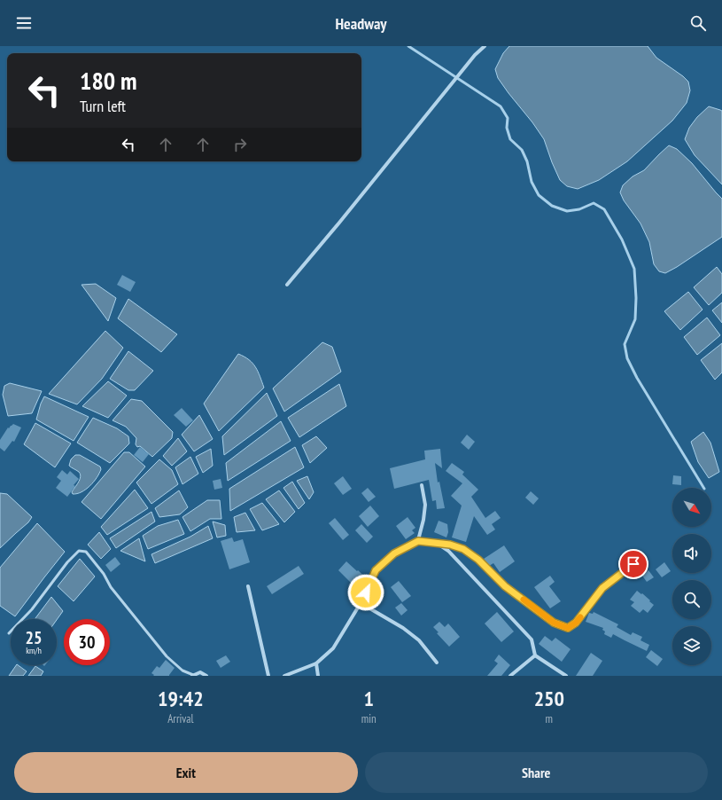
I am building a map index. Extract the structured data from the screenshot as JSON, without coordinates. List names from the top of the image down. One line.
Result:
{"north":"bottom right","page":{"header":"Headway","turn":["180 m","Turn left"],"speed":"25 km/h","limit":"30","eta":["19:42","Arrival","1","min","250","m"],"buttons":["Exit","Share"]}}
